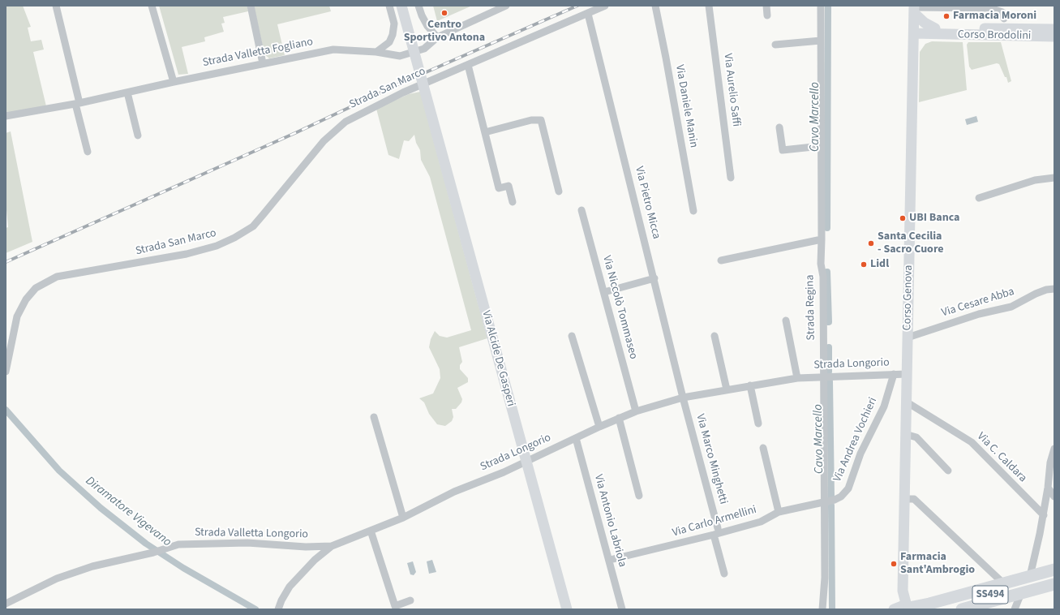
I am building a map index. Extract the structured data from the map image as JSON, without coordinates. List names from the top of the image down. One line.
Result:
{"streets":{"main road":["Corso Brodolini","Corso Genova","Via Alcide De Gasperi","SS494"],"street":["Strada Valletta Fogliano","Strada San Marco","Via Aurelio Saffi","Via Daniele Manin","Via Pietro Micca","Via Cesare Abba","Via Niccolò Tommaseo","Strada Regina","Strada Longorio","Via Andrea Vochieri","Via C. Caldara","Via Marco Minghetti","Via Antonio Labriola","Via Carlo Armellini","Strada Valletta Longorio"]},"crossings":[["Corso Brodolini","Corso Genova"],["Strada San Marco","Via Pietro Micca"],["Via Pietro Micca","Strada Longorio"],["Via Pietro Micca","Via Marco Minghetti"],["Corso Genova","Via Cesare Abba"],["Corso Genova","Strada Longorio"],["Corso Genova","Via C. Caldara"],["Via Niccolò Tommaseo","Strada Longorio"],["Strada Regina","Strada Longorio"],["Strada Regina","Via Andrea Vochieri"],["Strada Regina","Via Carlo Armellini"],["Via Alcide De Gasperi","Strada Longorio"],["Strada Longorio","Via Andrea Vochieri"],["Strada Longorio","Via Marco Minghetti"],["Strada Longorio","Via Antonio Labriola"],["Strada Longorio","Strada Valletta Longorio"],["Via Andrea Vochieri","Via Carlo Armellini"],["Via Antonio Labriola","Via Carlo Armellini"]],"water":["Cavo Marcello","Diramatore Vigevano"],"places":["Centro Sportivo Antona","Farmacia Moroni","UBI Banca","Santa Cecilia - Sacro Cuore","Lidl","Farmacia Sant'Ambrogio"]}
